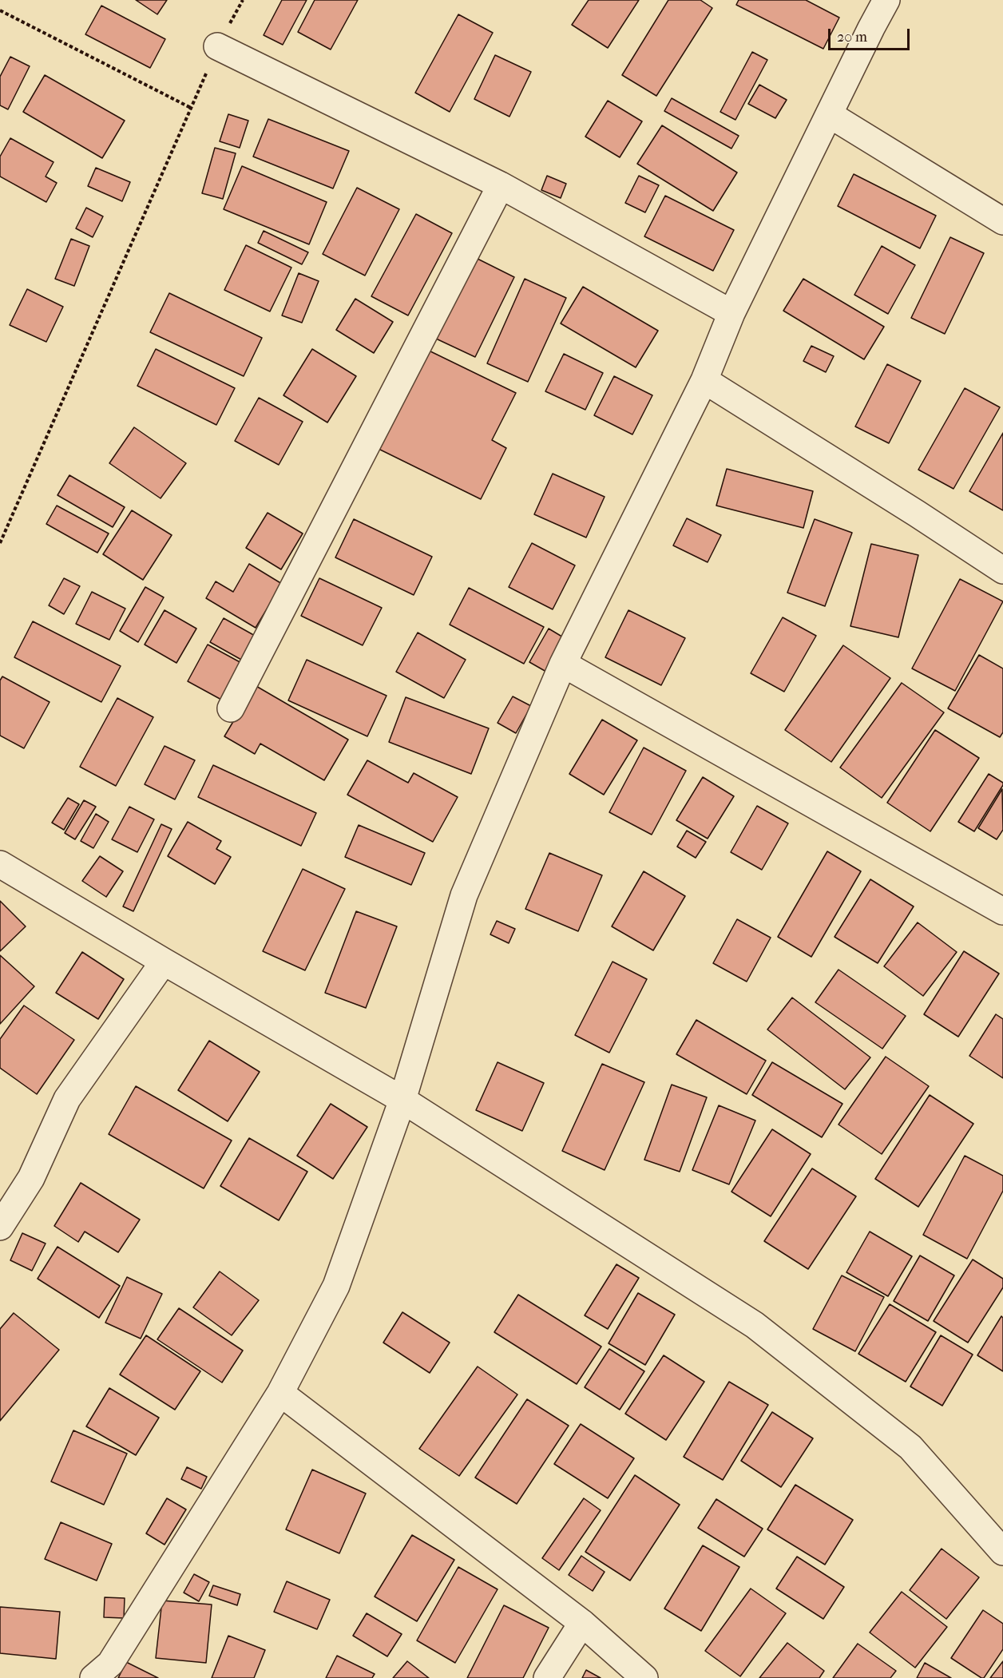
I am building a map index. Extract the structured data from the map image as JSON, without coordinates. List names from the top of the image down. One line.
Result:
{"scale_bar":"20 m"}
